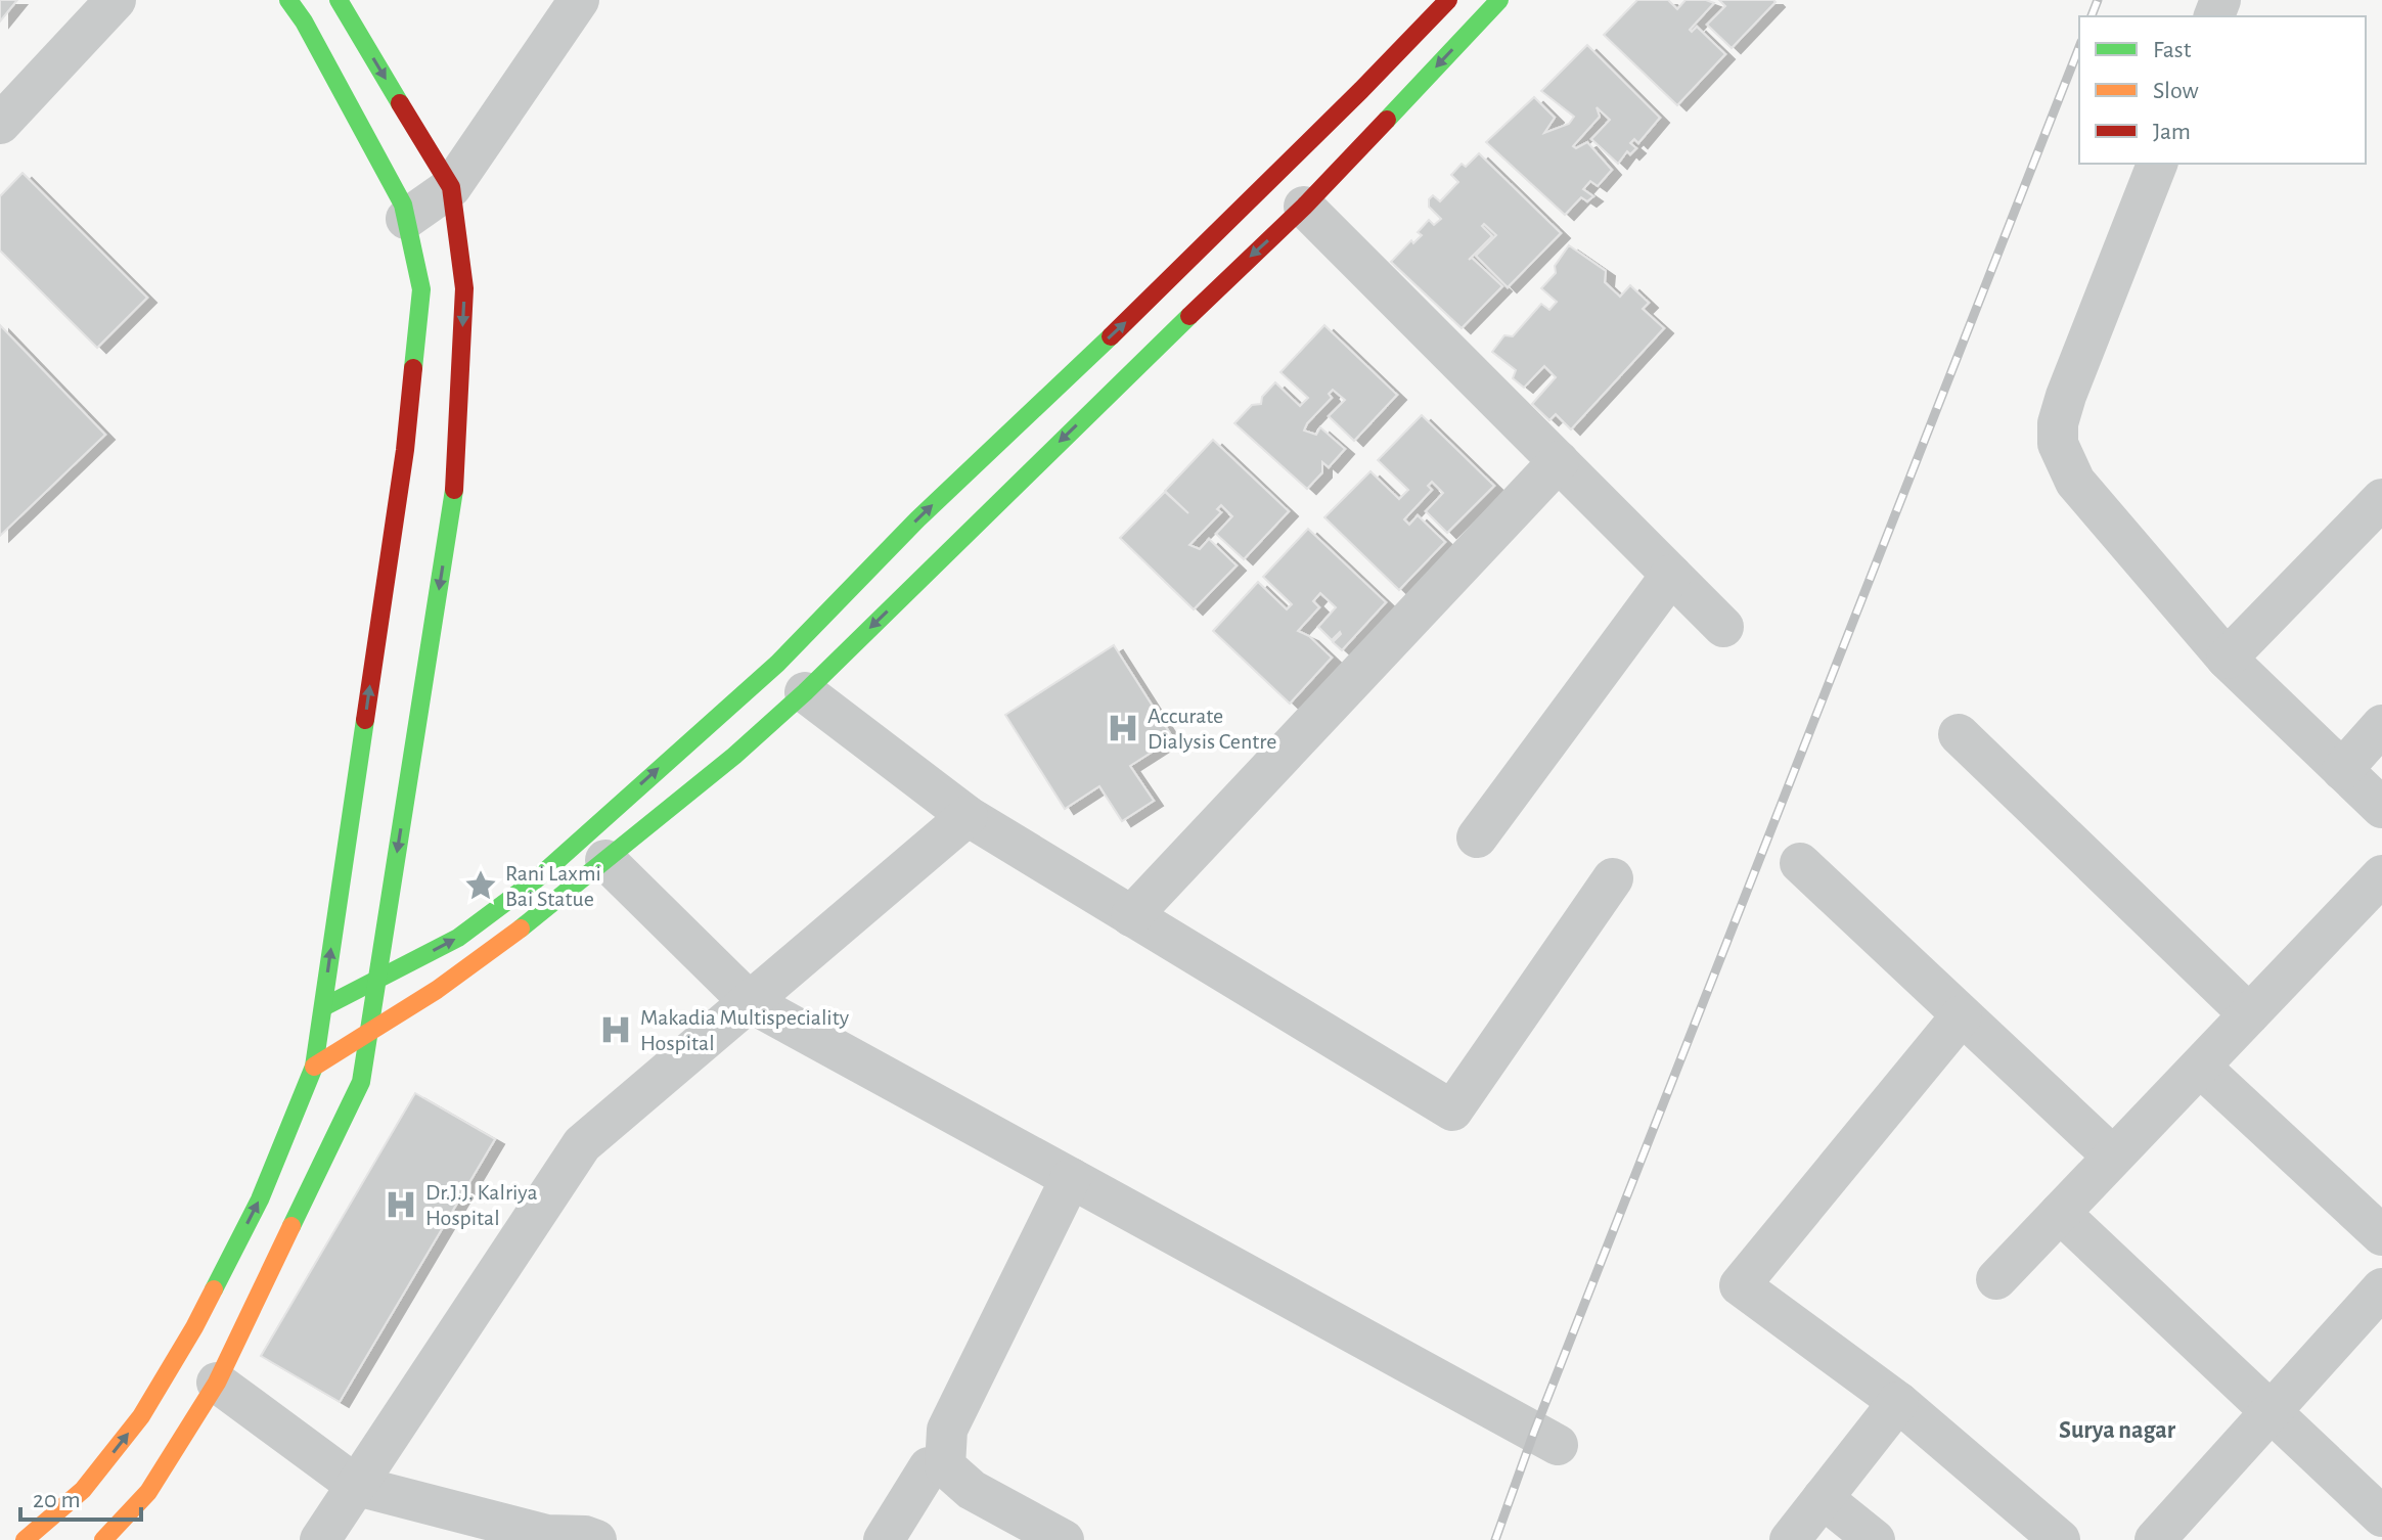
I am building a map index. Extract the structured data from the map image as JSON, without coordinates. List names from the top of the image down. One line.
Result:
{"districts":["Surya nagar"],"places":{"hospital":["Accurate Dialysis Centre","Makadia Multispeciality Hospital","Dr.J.J. Kalriya Hospital"],"place":["Rani Laxmi Bai Statue"]},"legend":["Fast","Slow","Jam"],"scale_bar":"20 m"}
